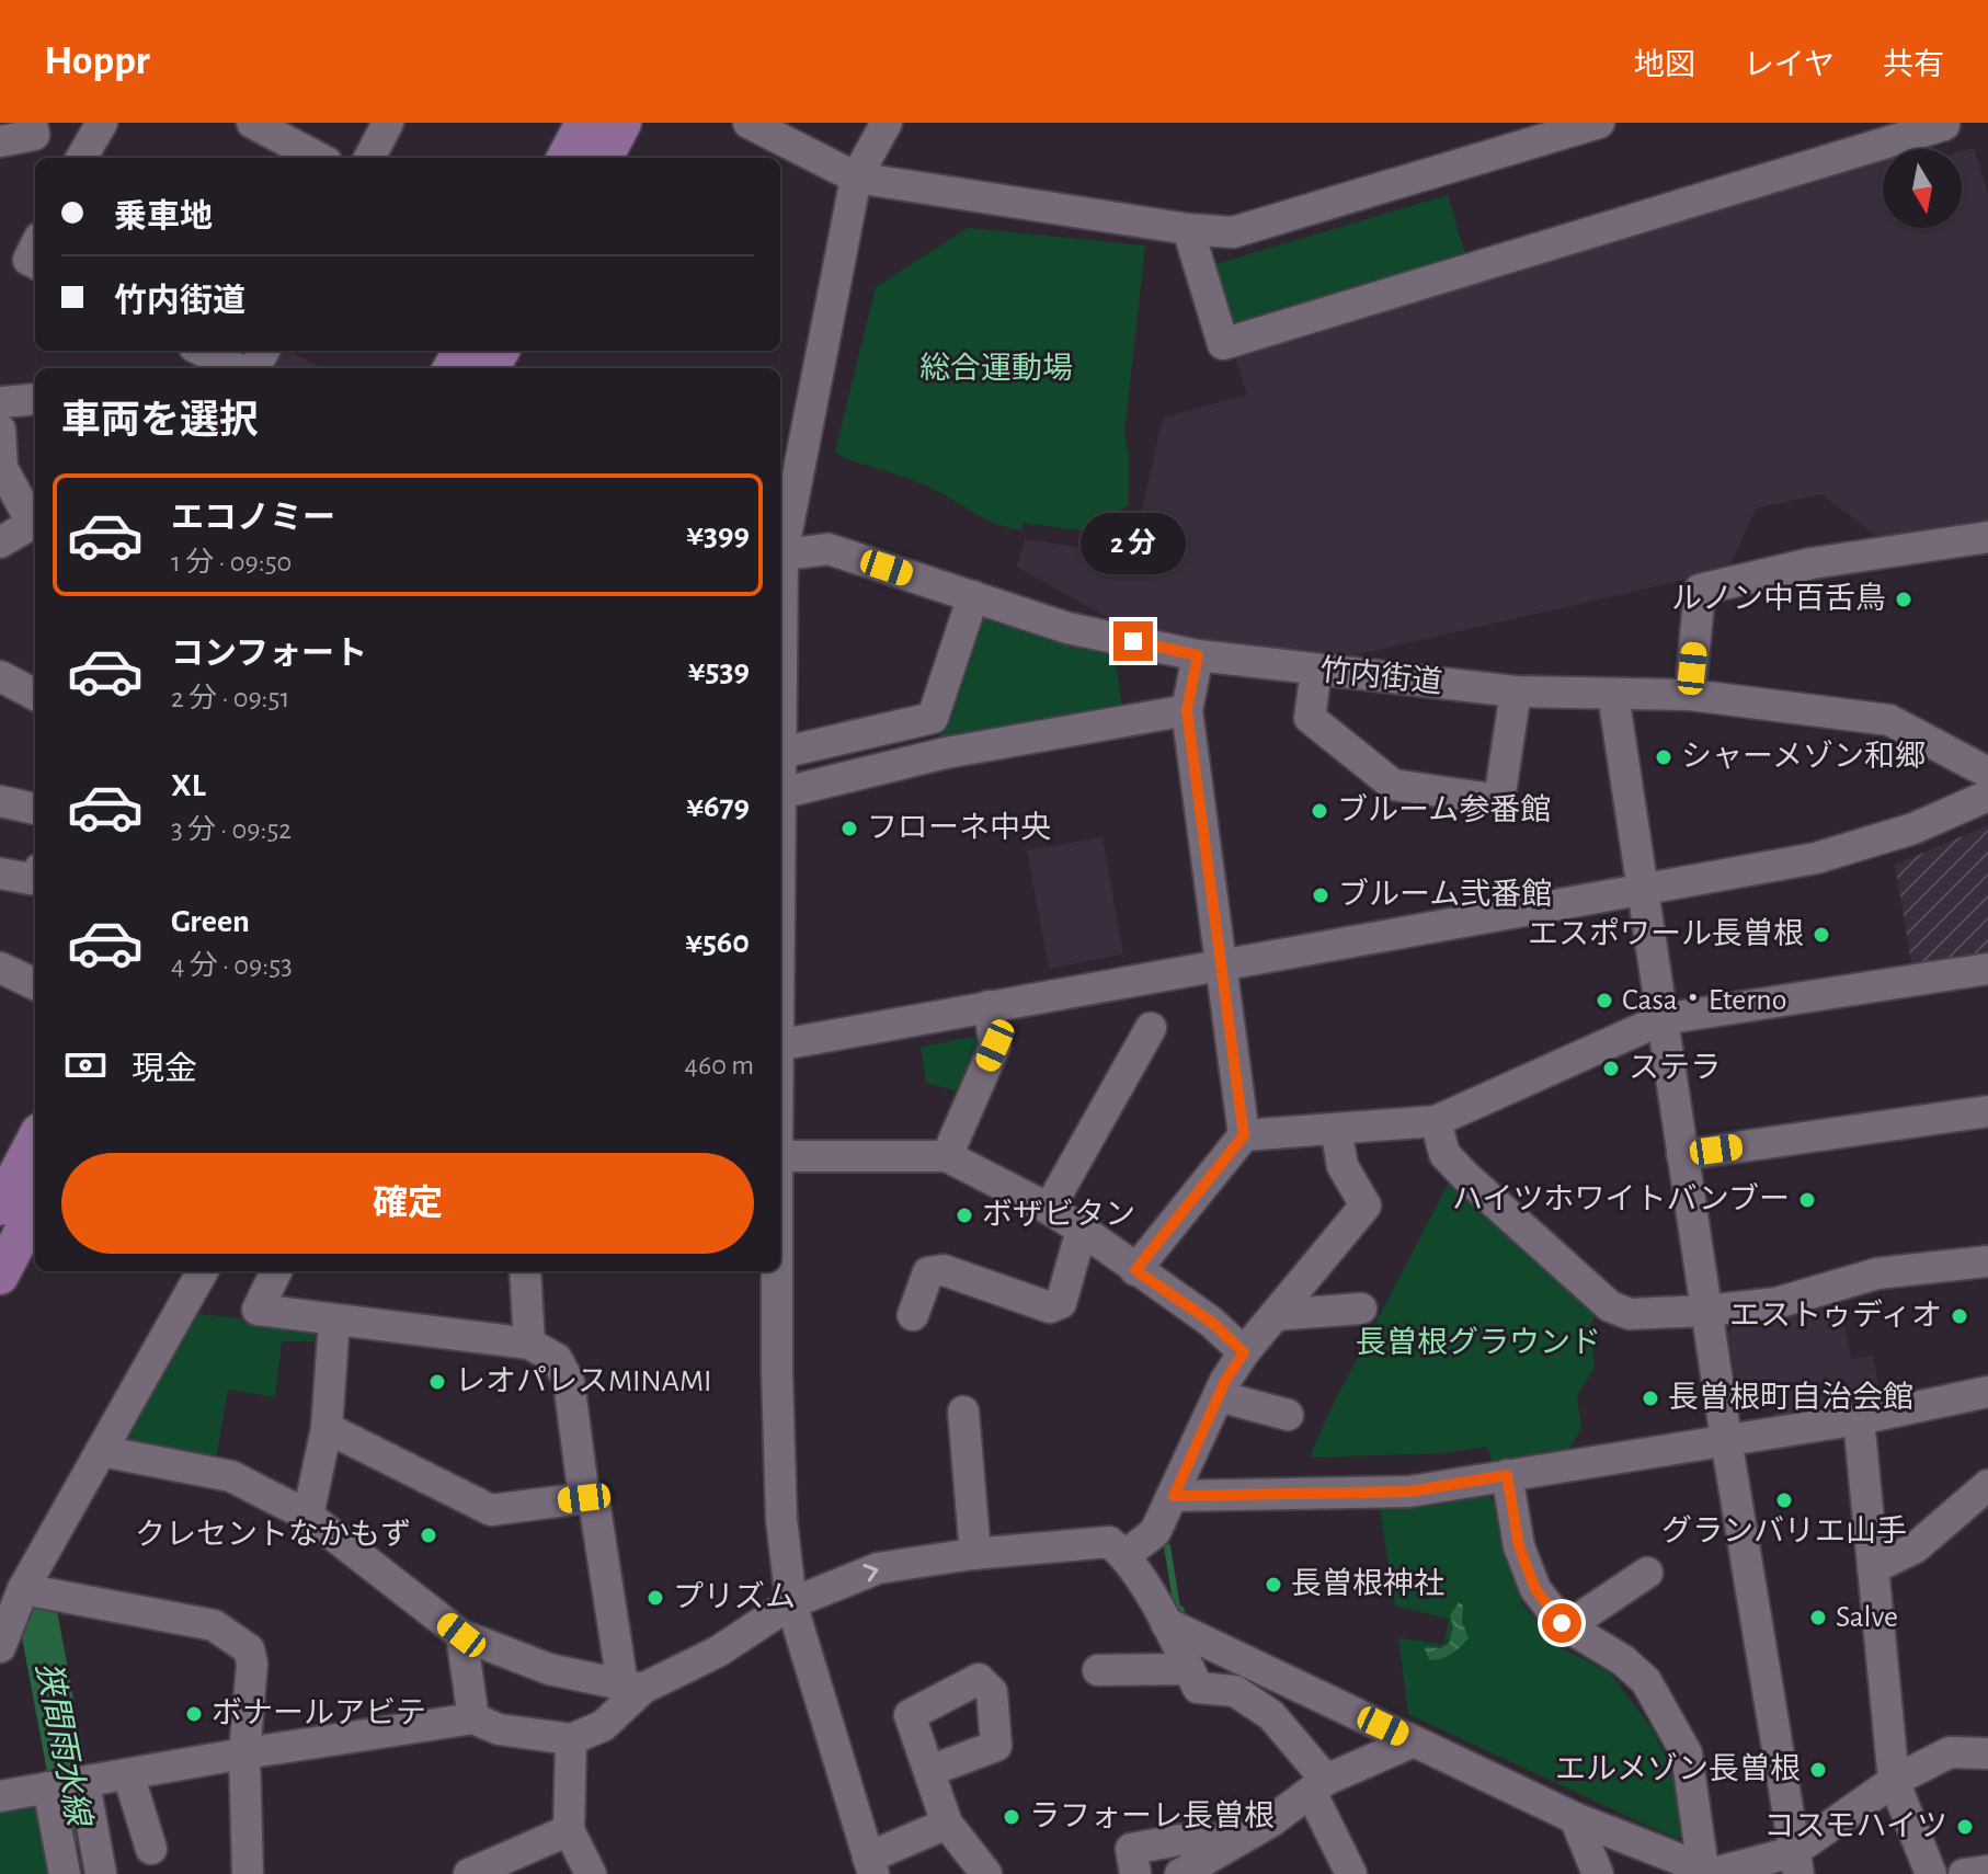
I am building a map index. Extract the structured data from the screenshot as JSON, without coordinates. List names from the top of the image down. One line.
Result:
{"streets":{"street":["竹内街道"]},"water":["狭間雨水線"],"parks":["総合運動場","長曽根グラウンド"],"places":["ルノン中百舌鳥","シャーメゾン和郷","ブルーム参番館","フローネ中央","ブルーム弐番館","エスポワール長曽根","Casa・Eterno","ステラ","ハイツホワイトバンブー","ボザビタン","エストゥディオ","レオパレスMINAMI","長曽根町自治会館","グランバリエ山手","クレセントなかもず","長曽根神社","プリズム","Salve","ボナールアビテ","エルメゾン長曽根","ラフォーレ長曽根","コスモハイツ"],"north":"bottom","page":{"header":"Hoppr","nav":["地図","レイヤ","共有"],"banner":["乗車地","竹内街道"],"heading":"車両を選択","list":[{"name":"エコノミー","note":"1 分 · 09:50","value":"¥399"},{"name":"コンフォート","note":"2 分 · 09:51","value":"¥539"},{"name":"XL","note":"3 分 · 09:52","value":"¥679"},{"name":"Green","note":"4 分 · 09:53","value":"¥560"}],"bubble":"2 分","pay":["現金","460 m"],"buttons":"確定"}}
